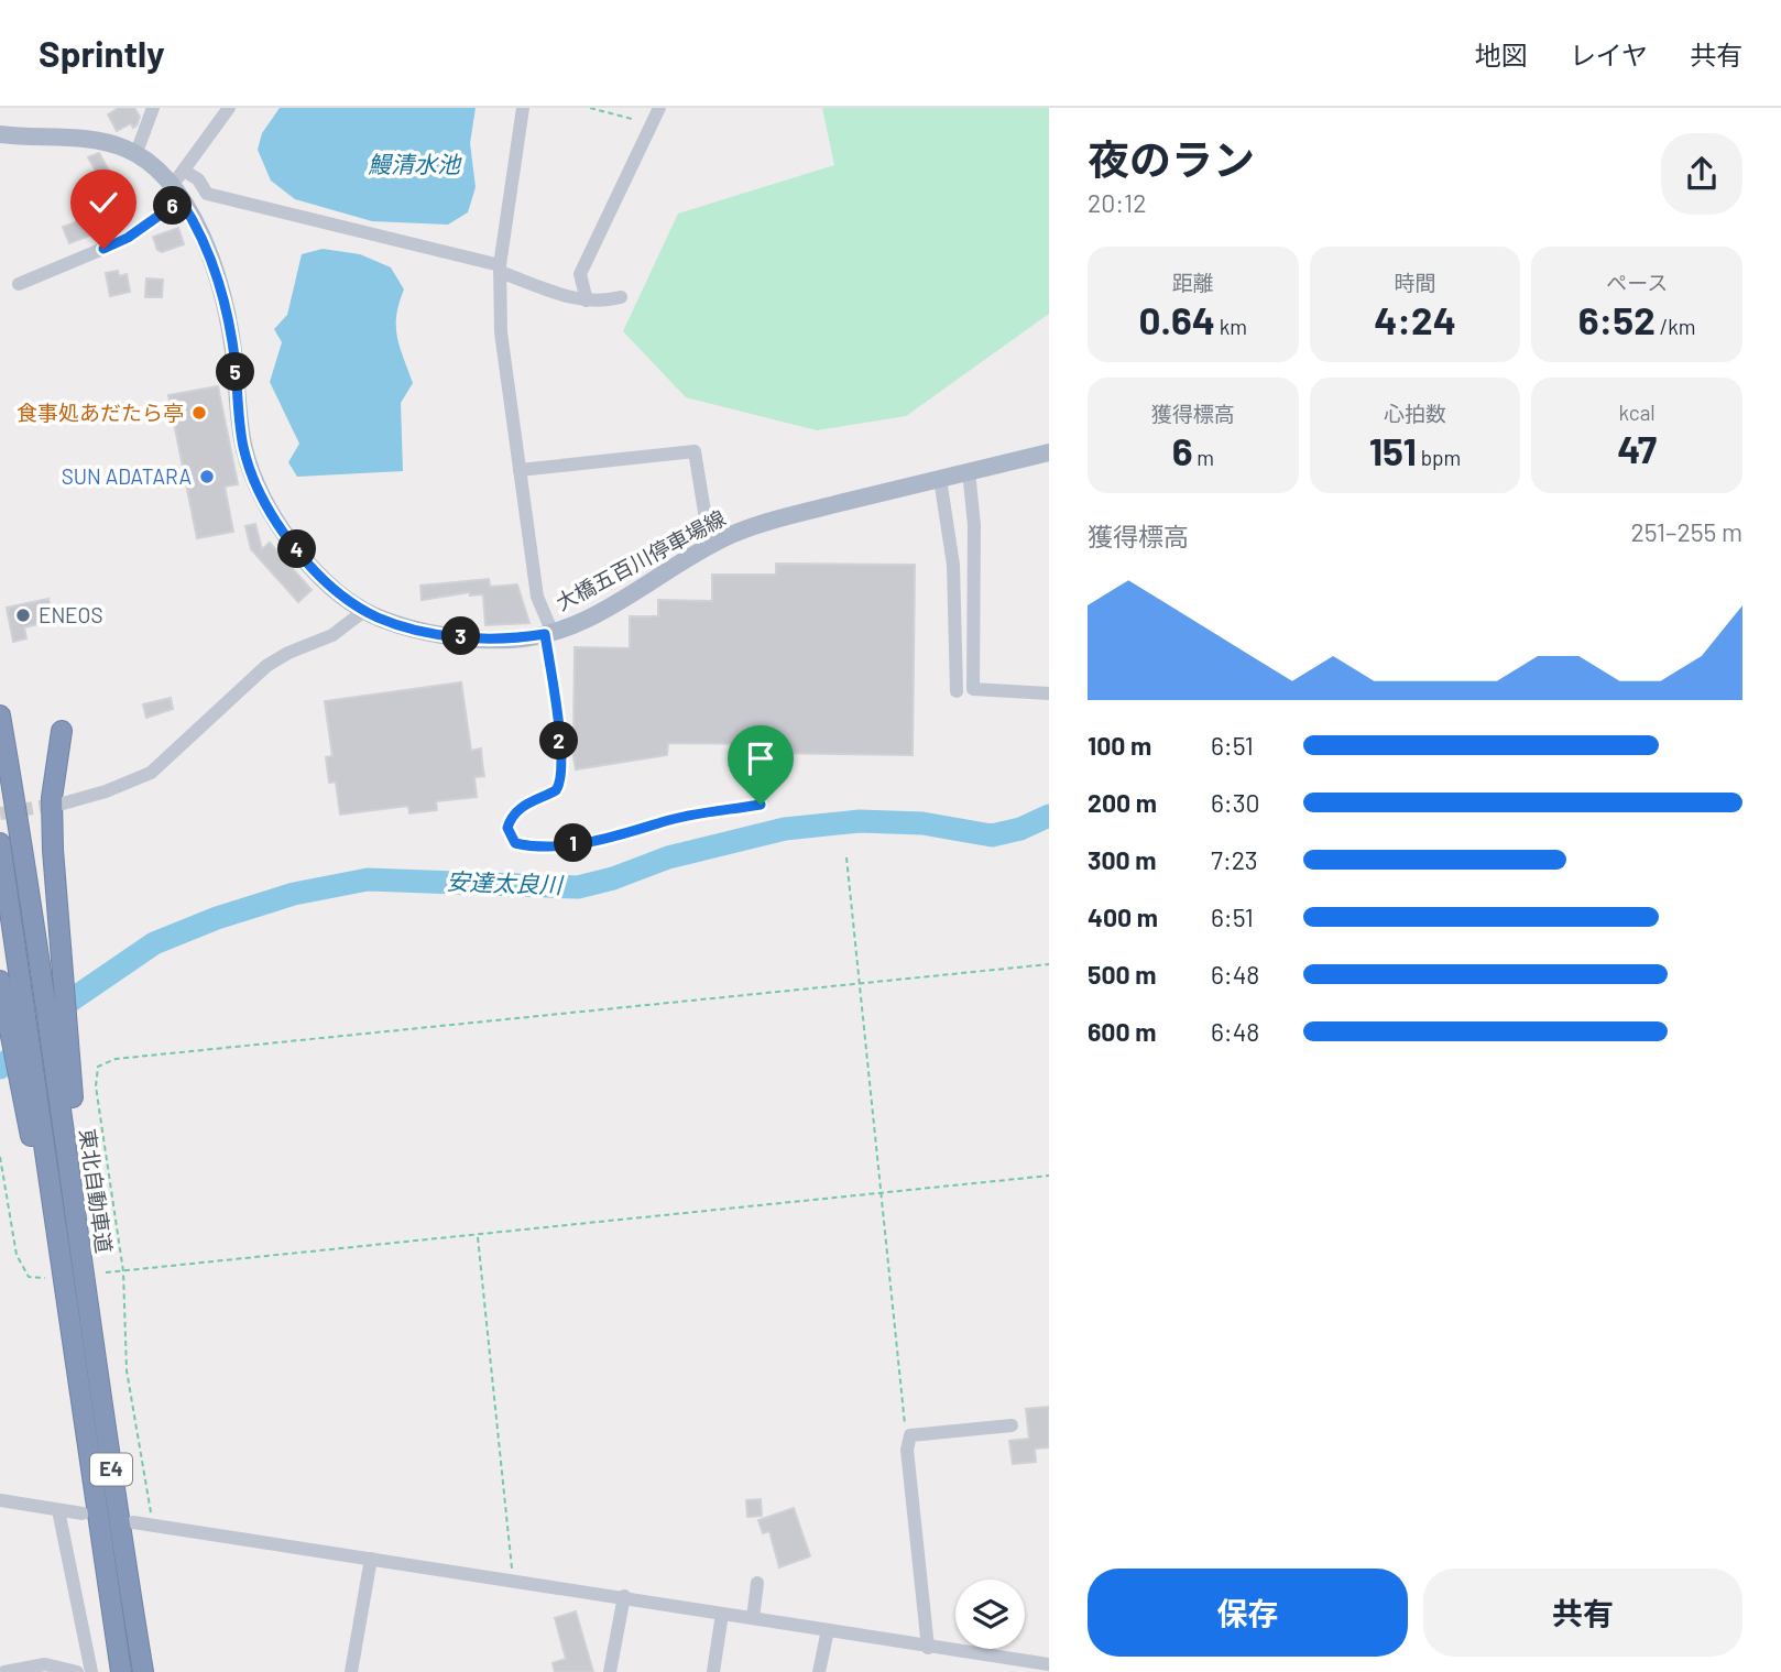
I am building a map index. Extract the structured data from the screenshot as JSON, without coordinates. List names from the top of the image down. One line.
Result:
{"streets":{"highway":["東北自動車道","E4"],"main road":["大橋五百川停車場線"]},"water":["鰻清水池","安達太良川"],"places":["食事処あだたら亭","SUN ADATARA","ENEOS"],"page":{"header":"Sprintly","nav":["地図","レイヤ","共有"],"heading":["夜のラン","20:12"],"pins":["6","5","4","3","2","1"],"stats":[["距離","0.64 km"],["時間","4:24"],["ペース","6:52 /km"],["獲得標高","6 m"],["心拍数","151 bpm"],["kcal","47"]],"chart":["獲得標高","251–255 m"],"list":[{"name":"100 m","note":"6:51"},{"name":"200 m","note":"6:30"},{"name":"300 m","note":"7:23"},{"name":"400 m","note":"6:51"},{"name":"500 m","note":"6:48"},{"name":"600 m","note":"6:48"}],"buttons":["保存","共有"]}}
